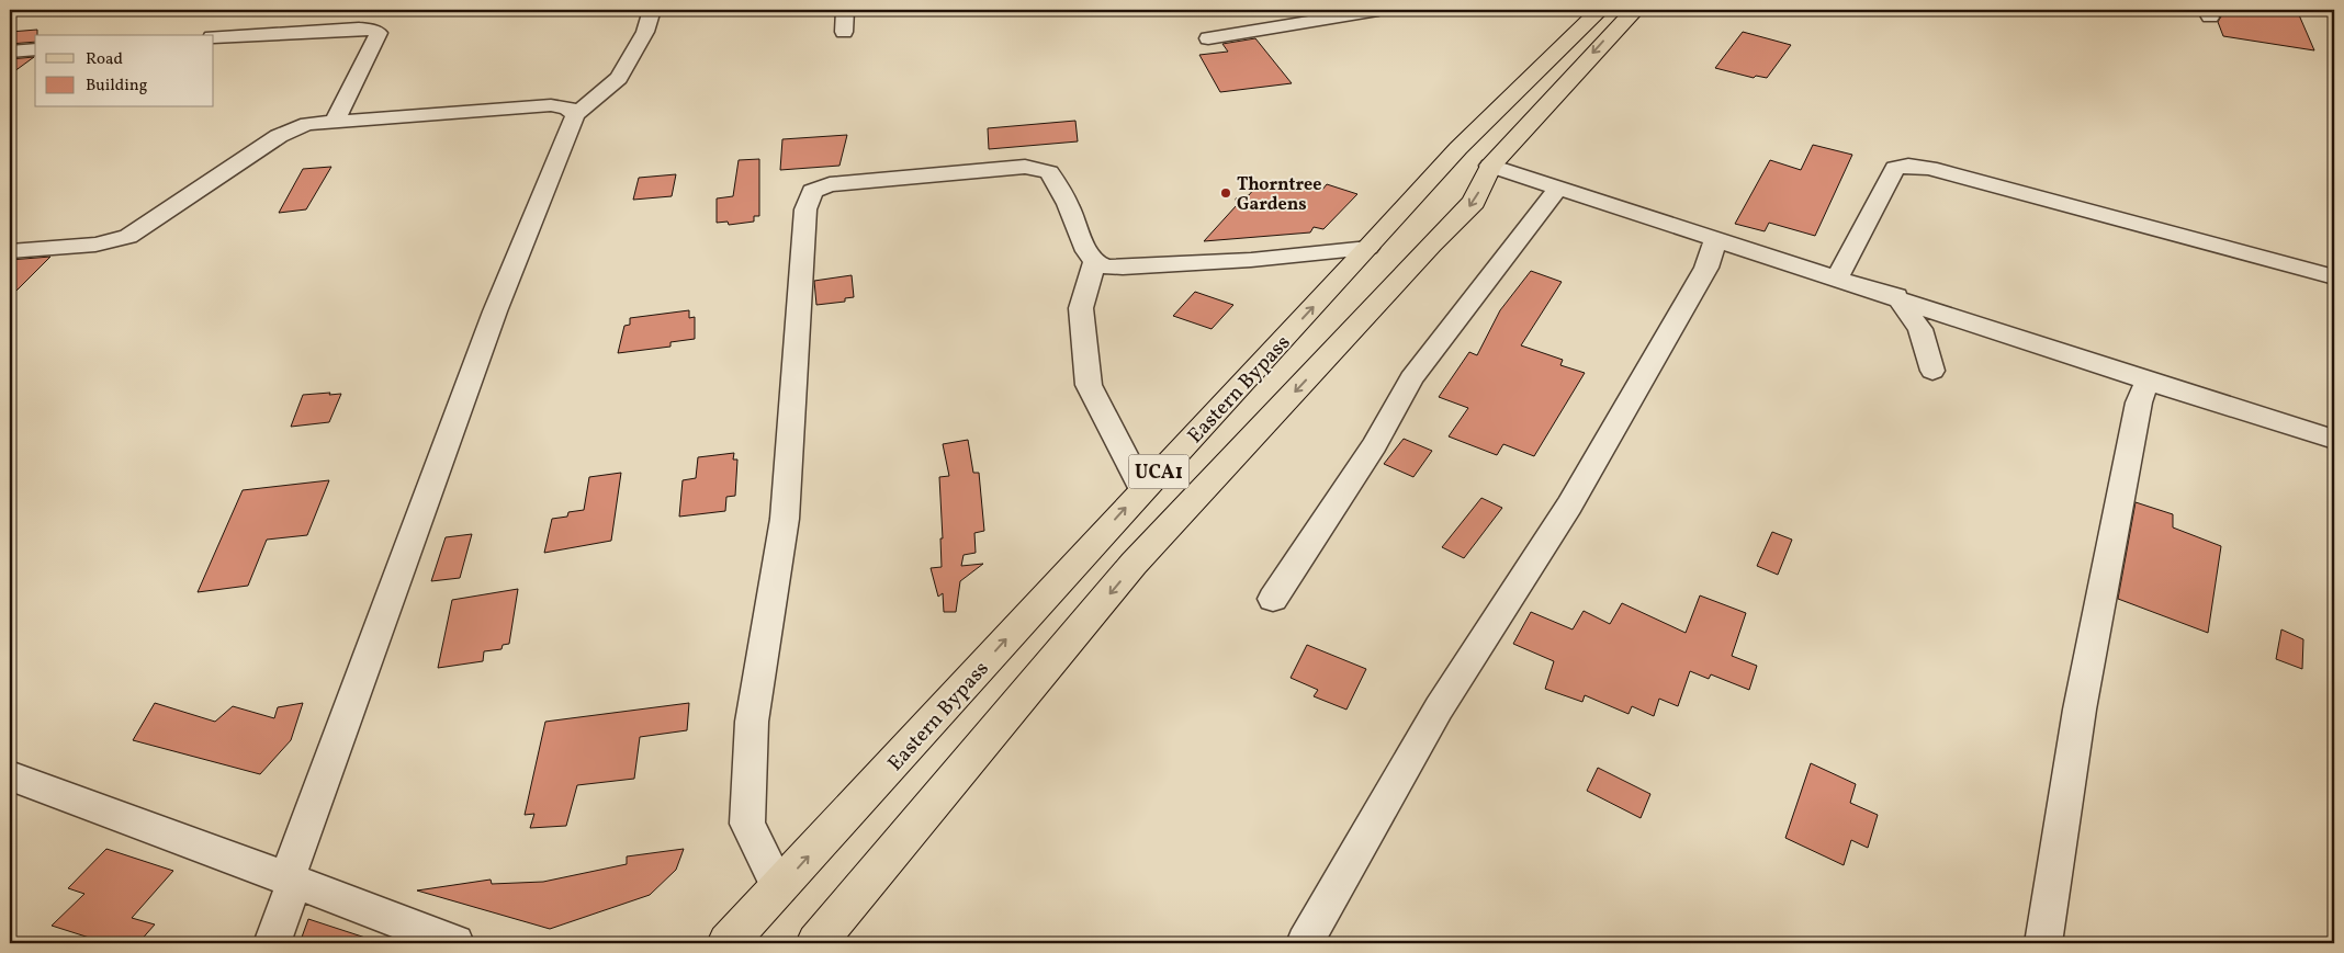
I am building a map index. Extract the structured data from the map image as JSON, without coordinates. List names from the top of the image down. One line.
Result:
{"streets":{"main road":["Eastern Bypass","UCA1"]},"places":["Thorntree Gardens"],"legend":["Road","Building"]}
